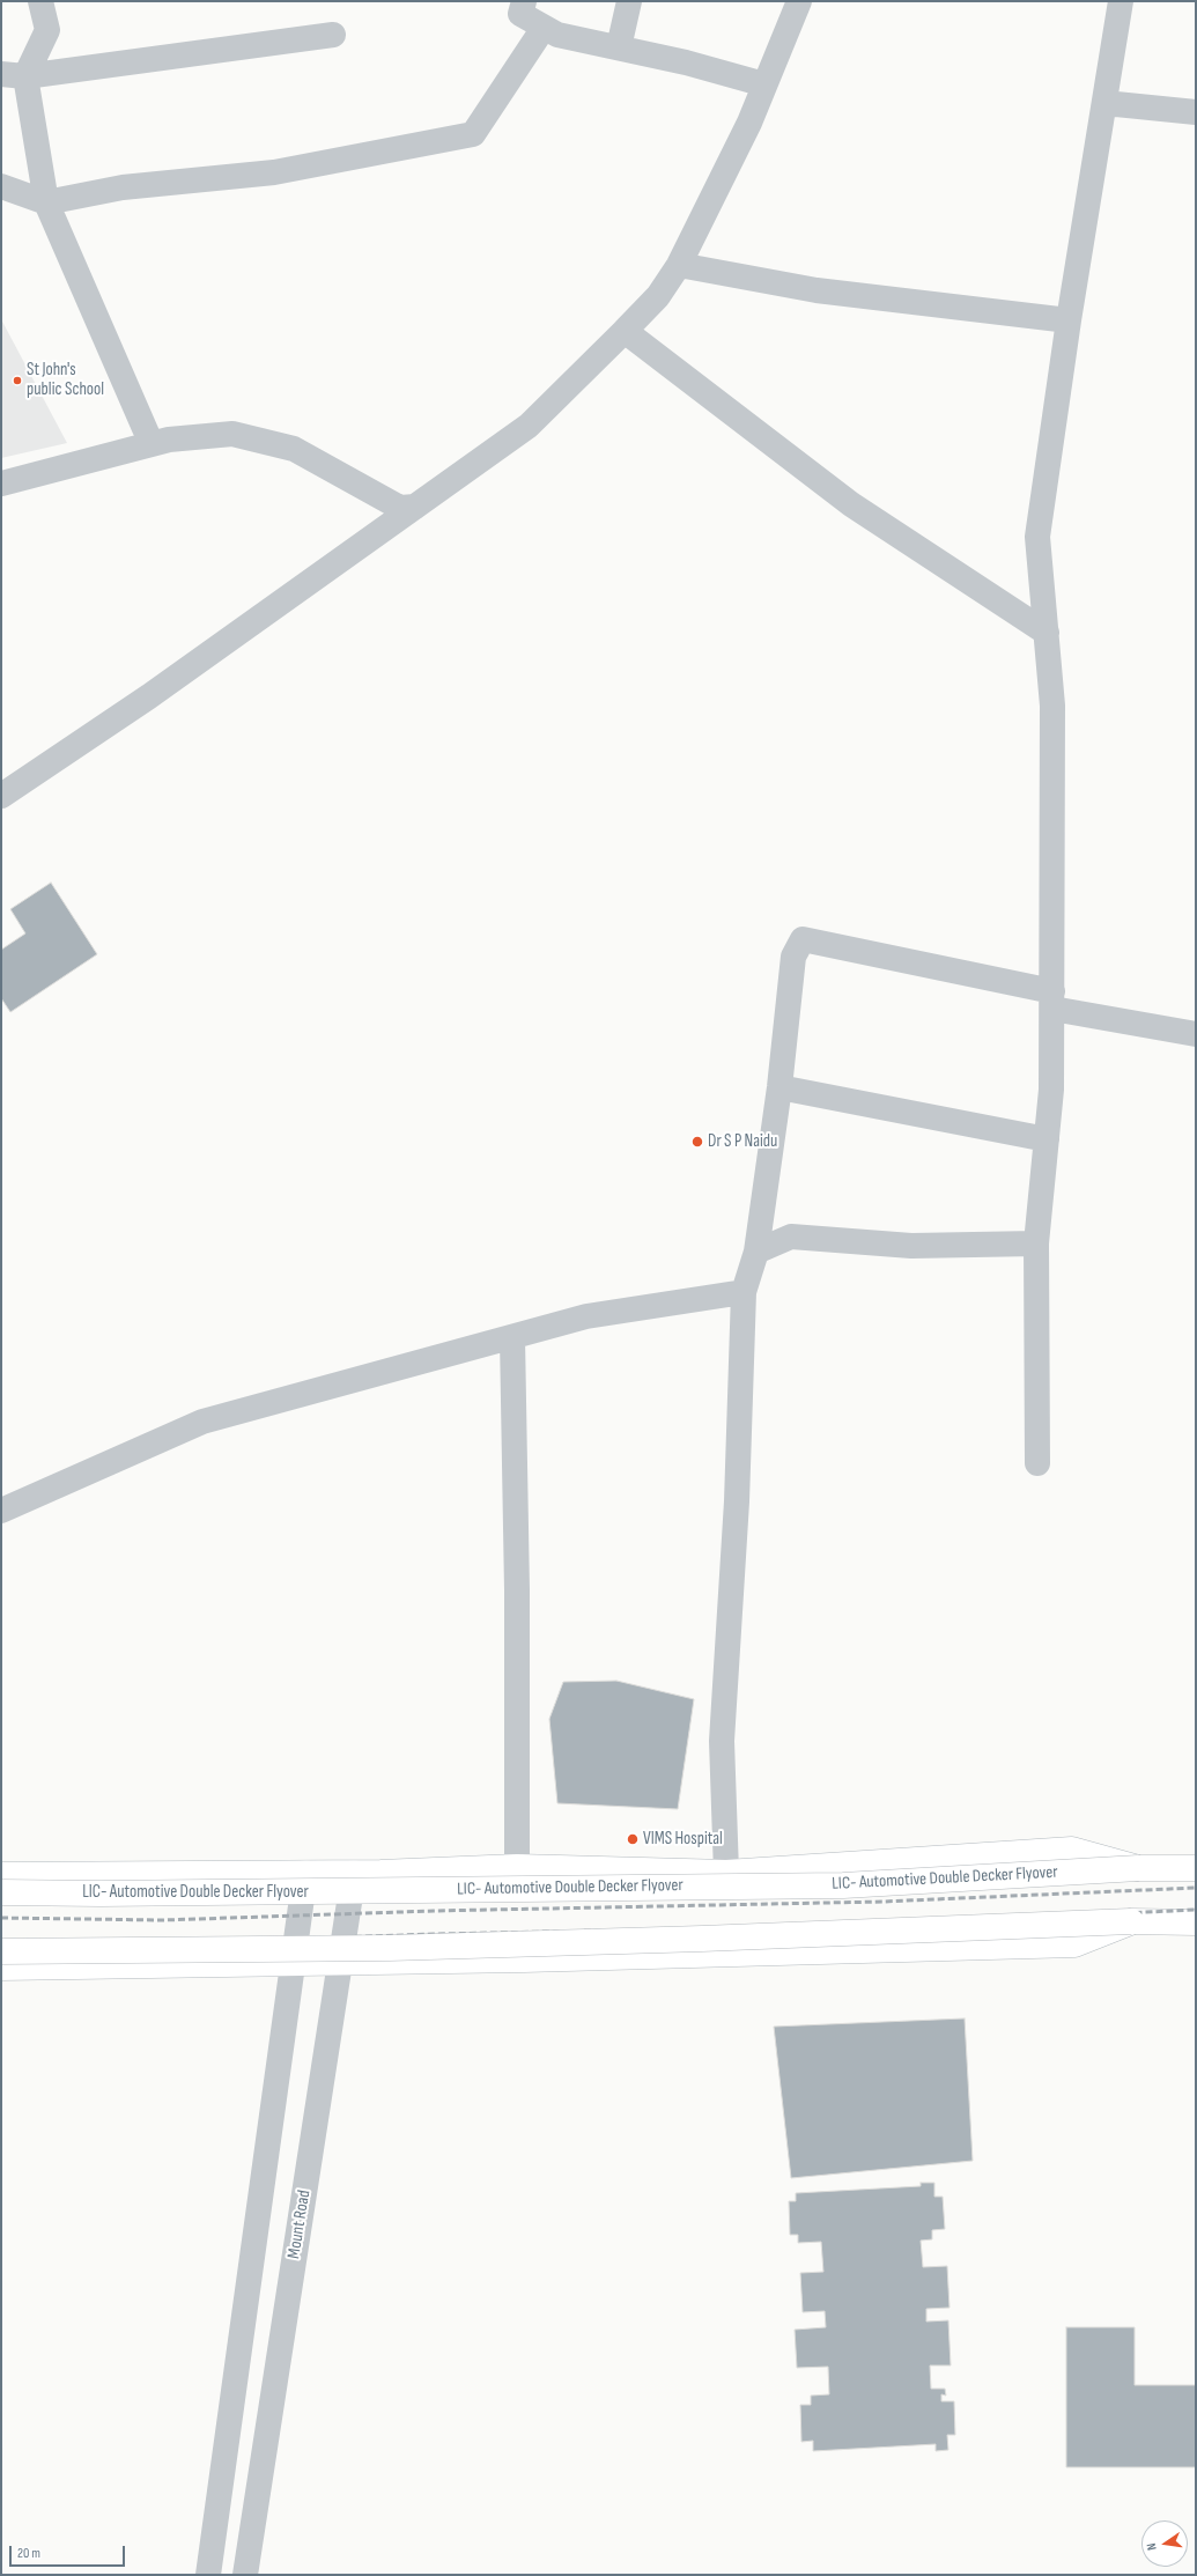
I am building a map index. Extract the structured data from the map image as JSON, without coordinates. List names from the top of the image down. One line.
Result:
{"streets":{"main road":["LIC- Automotive Double Decker Flyover"],"street":["Mount Road"]},"places":["St John's public School","Dr S P Naidu","VIMS Hospital"],"scale_bar":"20 m","north":"left"}
